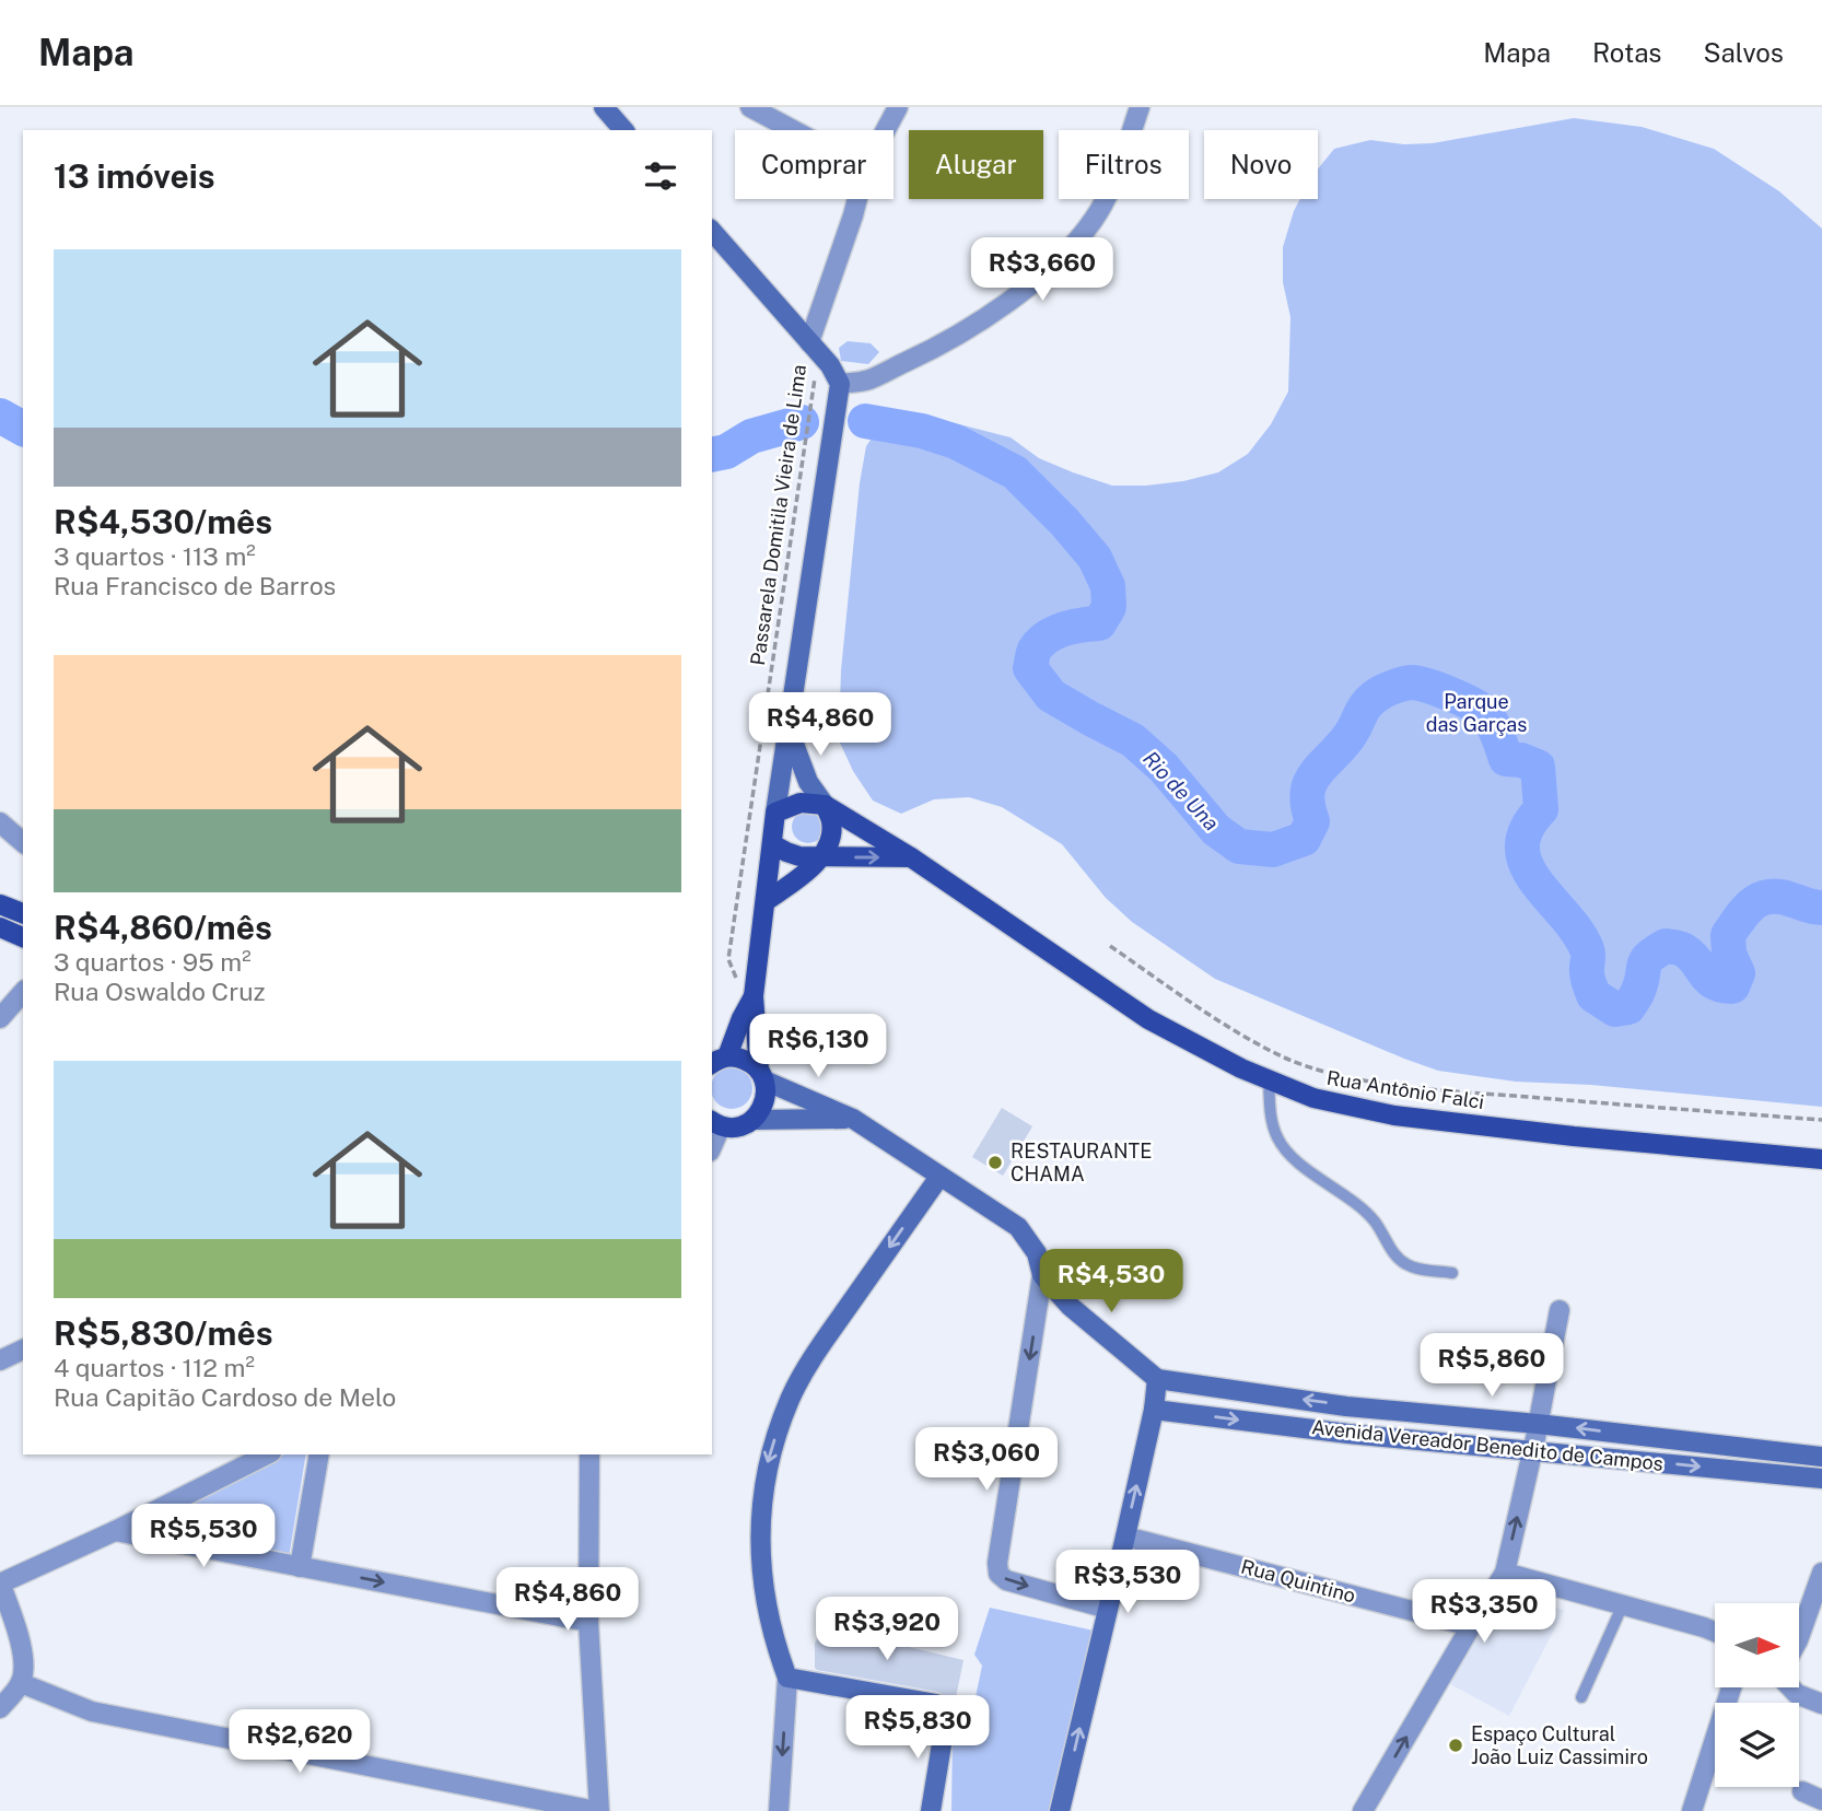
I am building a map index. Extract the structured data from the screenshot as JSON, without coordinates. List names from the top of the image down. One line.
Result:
{"streets":{"main road":["Rua Antônio Falci","Avenida Vereador Benedito de Campos"],"street":["Rua Quintino"],"path":["Passarela Domitila Vieira de Lima"]},"water":["Rio de Una"],"parks":["Parque das Garças"],"places":["RESTAURANTE CHAMA","Espaço Cultural João Luiz Cassimiro"],"north":"right","page":{"header":"Mapa","nav":["Mapa","Rotas","Salvos"],"chip":["Comprar","Alugar","Filtros","Novo"],"heading":"13 imóveis","list":[{"name":"R$4,530/mês","note":"3 quartos · 113 m² · Rua Francisco de Barros"},{"name":"R$4,860/mês","note":"3 quartos · 95 m² · Rua Oswaldo Cruz"},{"name":"R$5,830/mês","note":"4 quartos · 112 m² · Rua Capitão Cardoso de Melo"}],"price":["R$3,660","R$4,860","R$6,130","R$4,530","R$5,860","R$3,060","R$5,530","R$3,530","R$4,860","R$3,350","R$3,920","R$5,830","R$2,620"]}}
